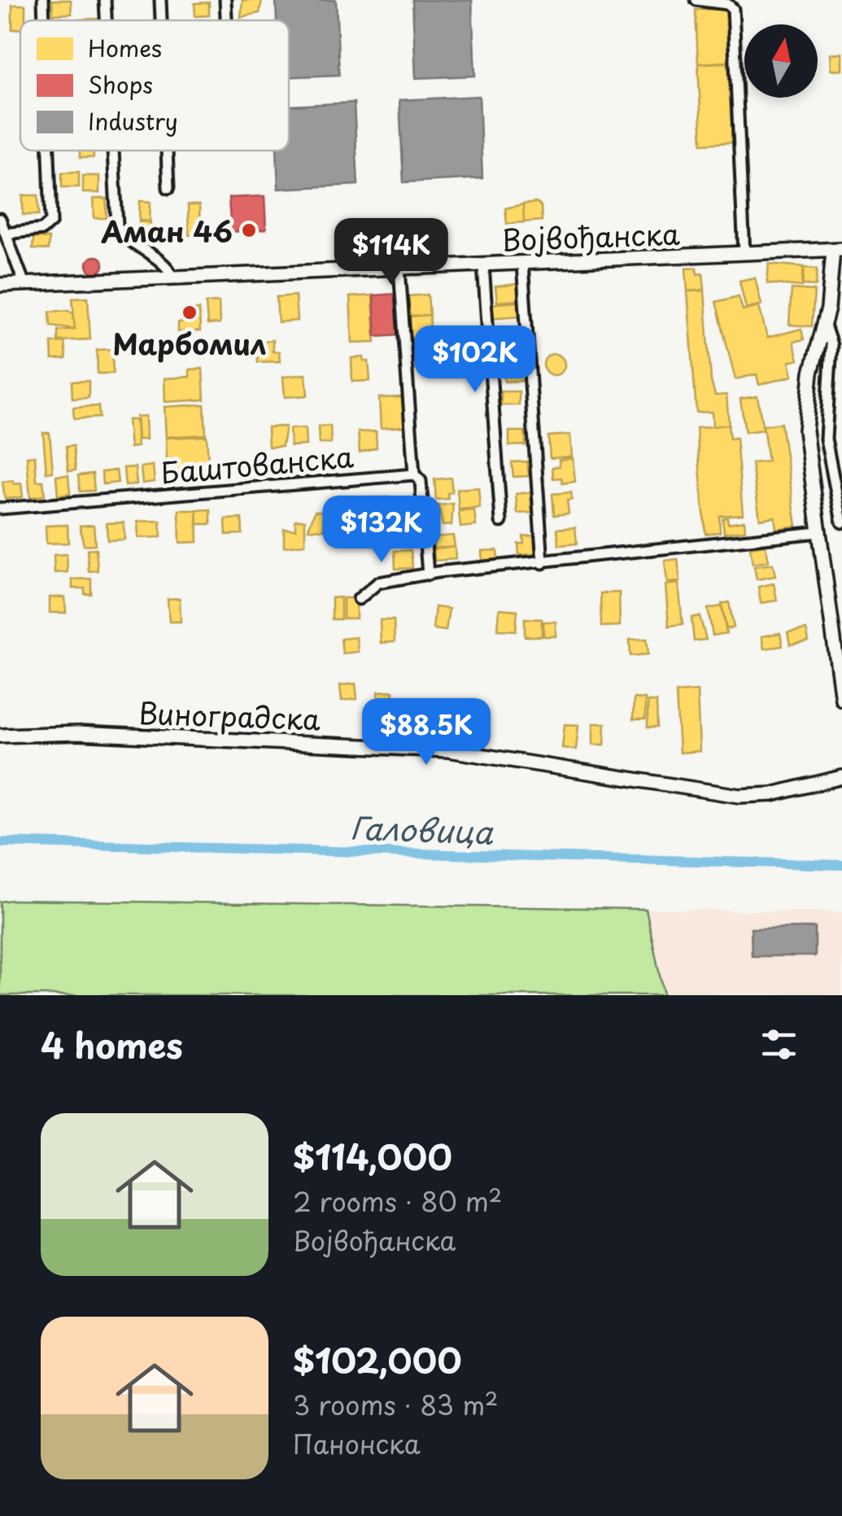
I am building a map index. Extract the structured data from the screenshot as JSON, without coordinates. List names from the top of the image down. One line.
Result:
{"streets":{"street":["Војвођанска","Баштованска","Виноградска"]},"water":["Галовица"],"places":["Аман 46","Марбомил"],"legend":["Homes","Shops","Industry"],"north":"top","page":{"price":["$114K","$102K","$132K","$88.5K"],"heading":"4 homes","list":[{"name":"$114,000","note":"2 rooms · 80 m² · Војвођанска"},{"name":"$102,000","note":"3 rooms · 83 m² · Панонска"}]}}
